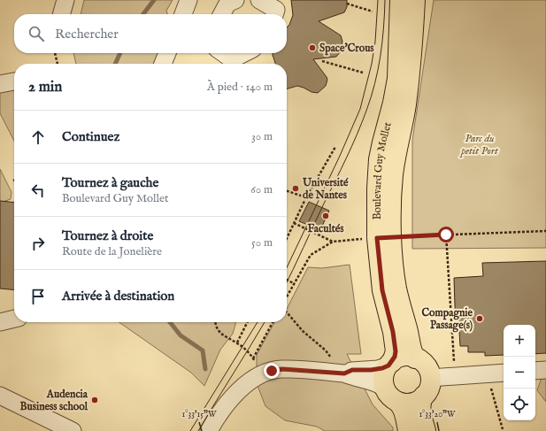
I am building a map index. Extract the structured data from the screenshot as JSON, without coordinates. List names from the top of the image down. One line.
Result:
{"streets":{"main road":["Boulevard Guy Mollet"]},"parks":["Parc du petit Port"],"places":["Space'Crous","Université de Nantes","Facultés","Compagnie Passage(s)","Audencia Business school"],"page":{"search":"Rechercher","heading":["2 min","À pied · 140 m"],"list":[["Continuez","30 m"],["Tournez à gauche","Boulevard Guy Mollet","60 m"],["Tournez à droite","Route de la Jonelière","50 m"],"Arrivée à destination"],"map_buttons":["+","−"]},"coordinates":["1°33'15\"W","1°33'20\"W"]}
